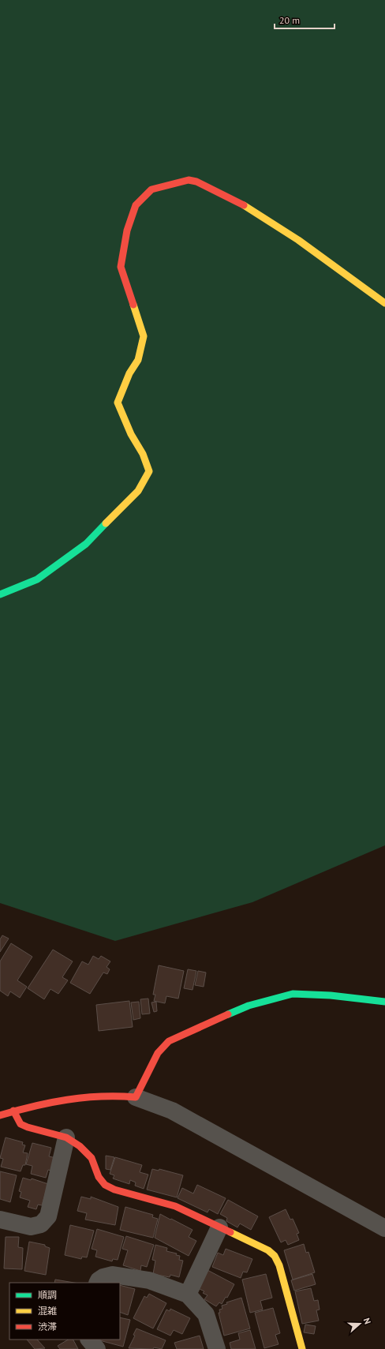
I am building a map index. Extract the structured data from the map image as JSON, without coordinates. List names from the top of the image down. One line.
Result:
{"legend":["順調","混雑","渋滞"],"scale_bar":"20 m","north":"right"}
